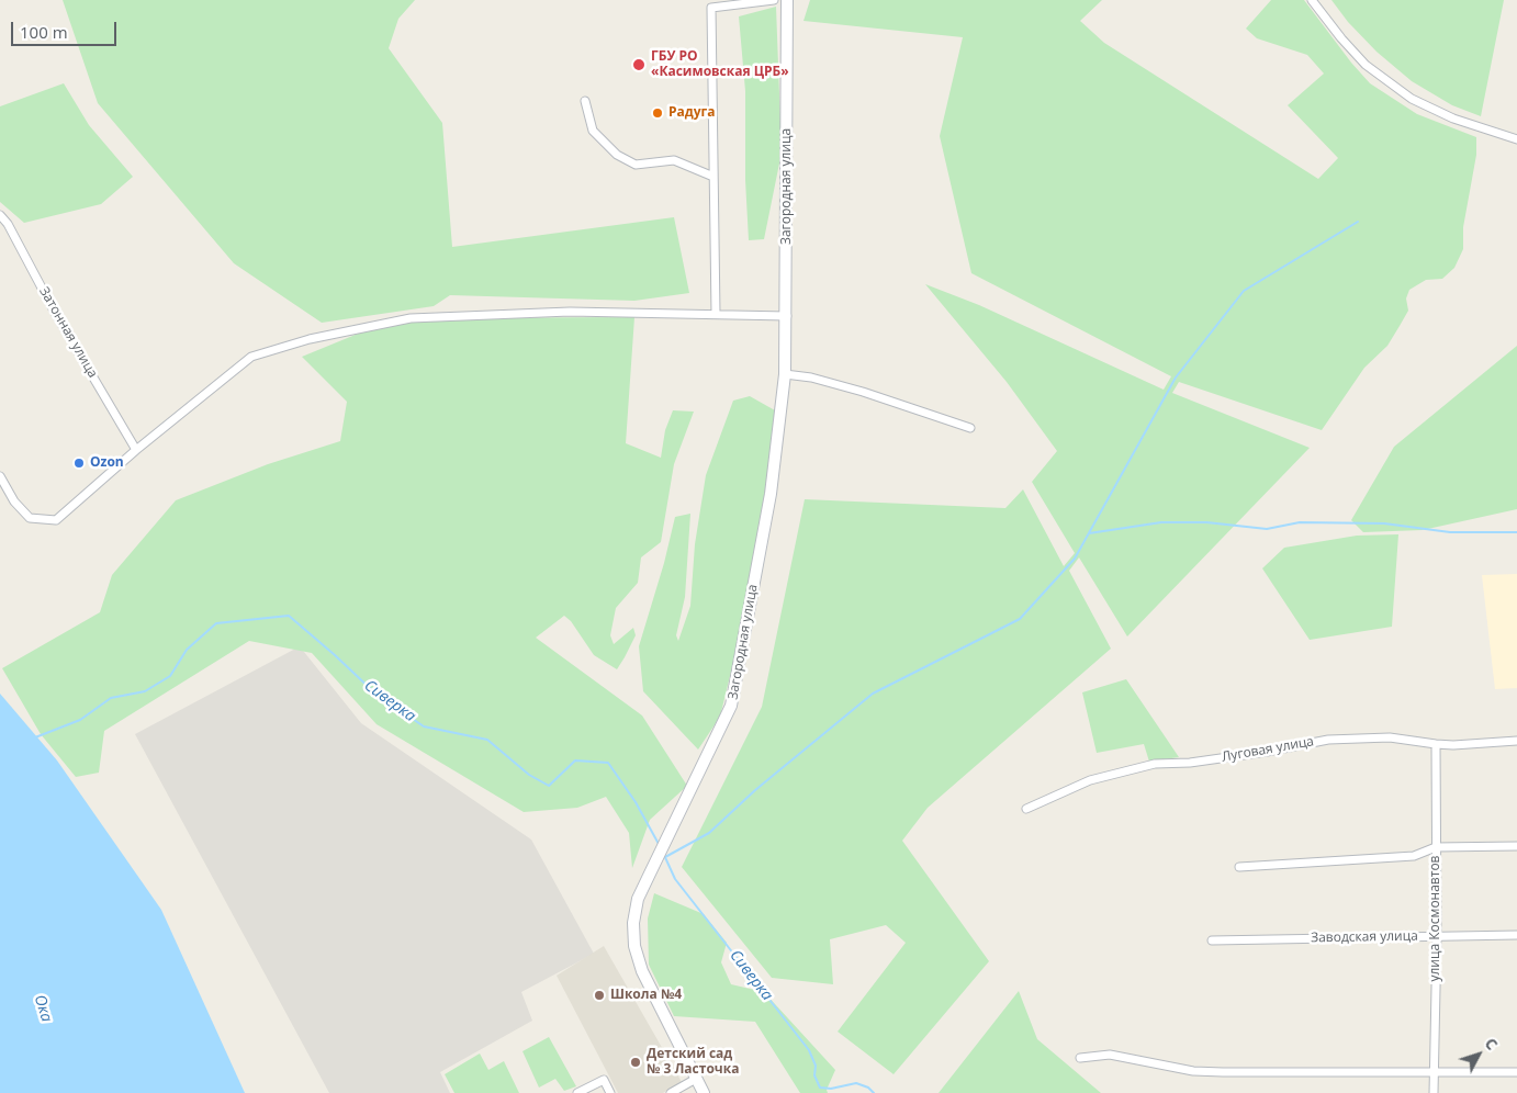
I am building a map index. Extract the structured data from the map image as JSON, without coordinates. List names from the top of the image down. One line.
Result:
{"streets":{"main road":["Загородная улица"],"street":["Затонная улица","Луговая улица","улица Космонавтов","Заводская улица"]},"crossings":[["Луговая улица","улица Космонавтов"],["улица Космонавтов","Заводская улица"]],"water":["Сиверка","Ока"],"places":["ГБУ РО «Касимовская ЦРБ»","Радуга","Ozon","Школа №4","Детский сад № 3 Ласточка"],"scale_bar":"100 m","north":"top right"}
